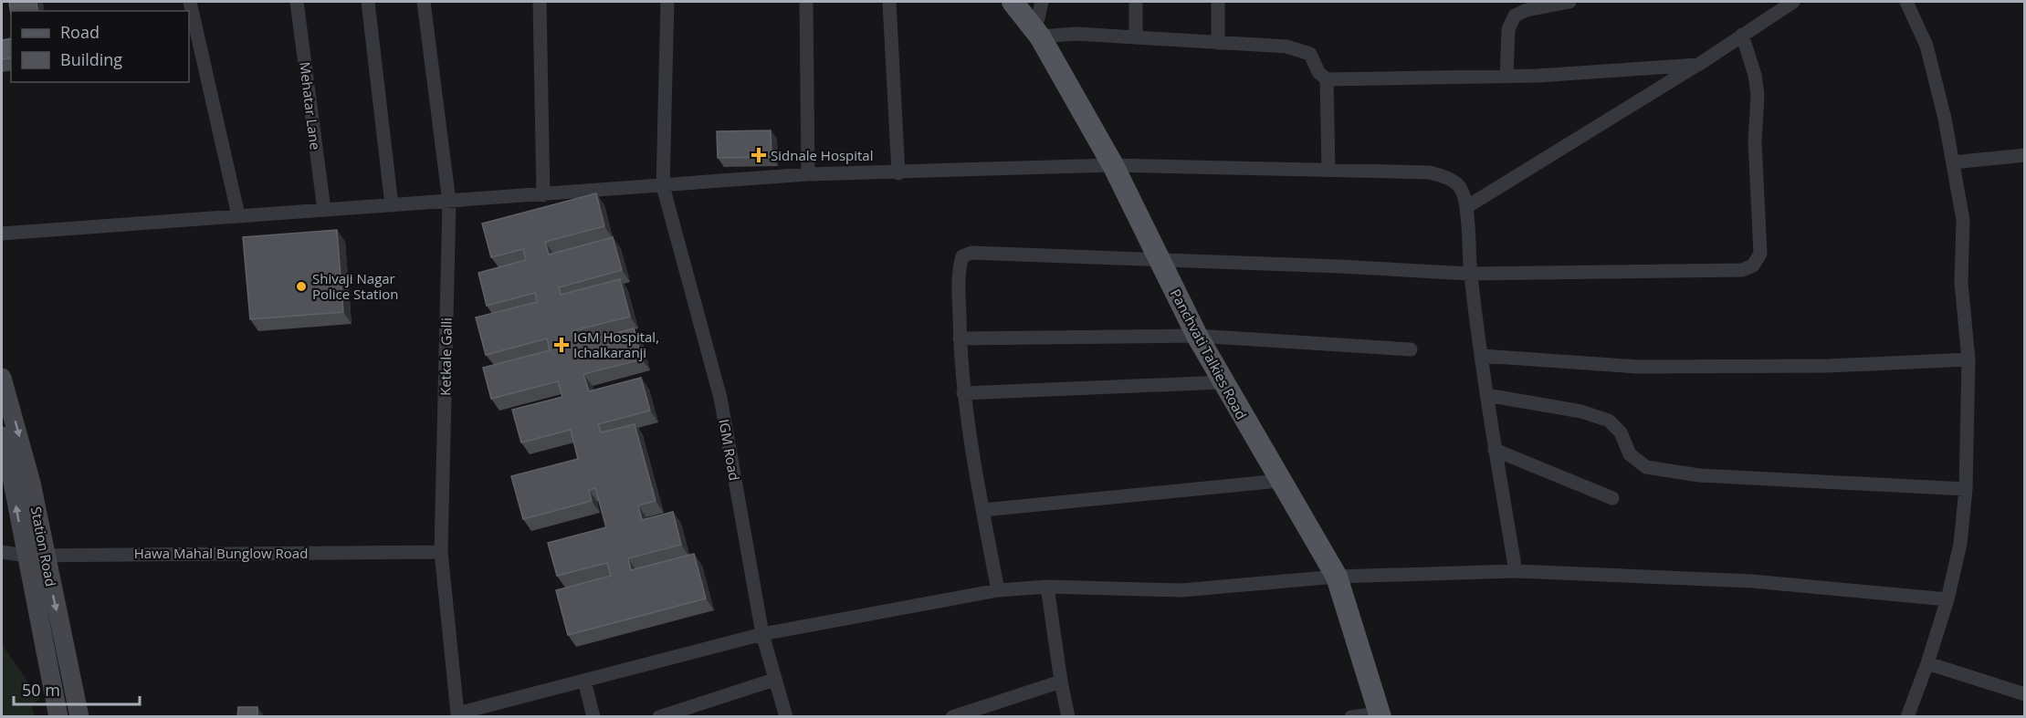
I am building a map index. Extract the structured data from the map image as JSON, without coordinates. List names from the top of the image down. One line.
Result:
{"streets":{"main road":["Panchvati Talkies Road","Station Road"],"street":["Mehatar Lane","Ketkale Galli","IGM Road","Hawa Mahal Bunglow Road"]},"crossings":[["Ketkale Galli","Hawa Mahal Bunglow Road"],["Station Road","Hawa Mahal Bunglow Road"]],"places":{"health":["Sidnale Hospital","IGM Hospital, Ichalkaranji"],"other":["Shivaji Nagar Police Station"]},"legend":["Road","Building"],"scale_bar":"50 m"}
